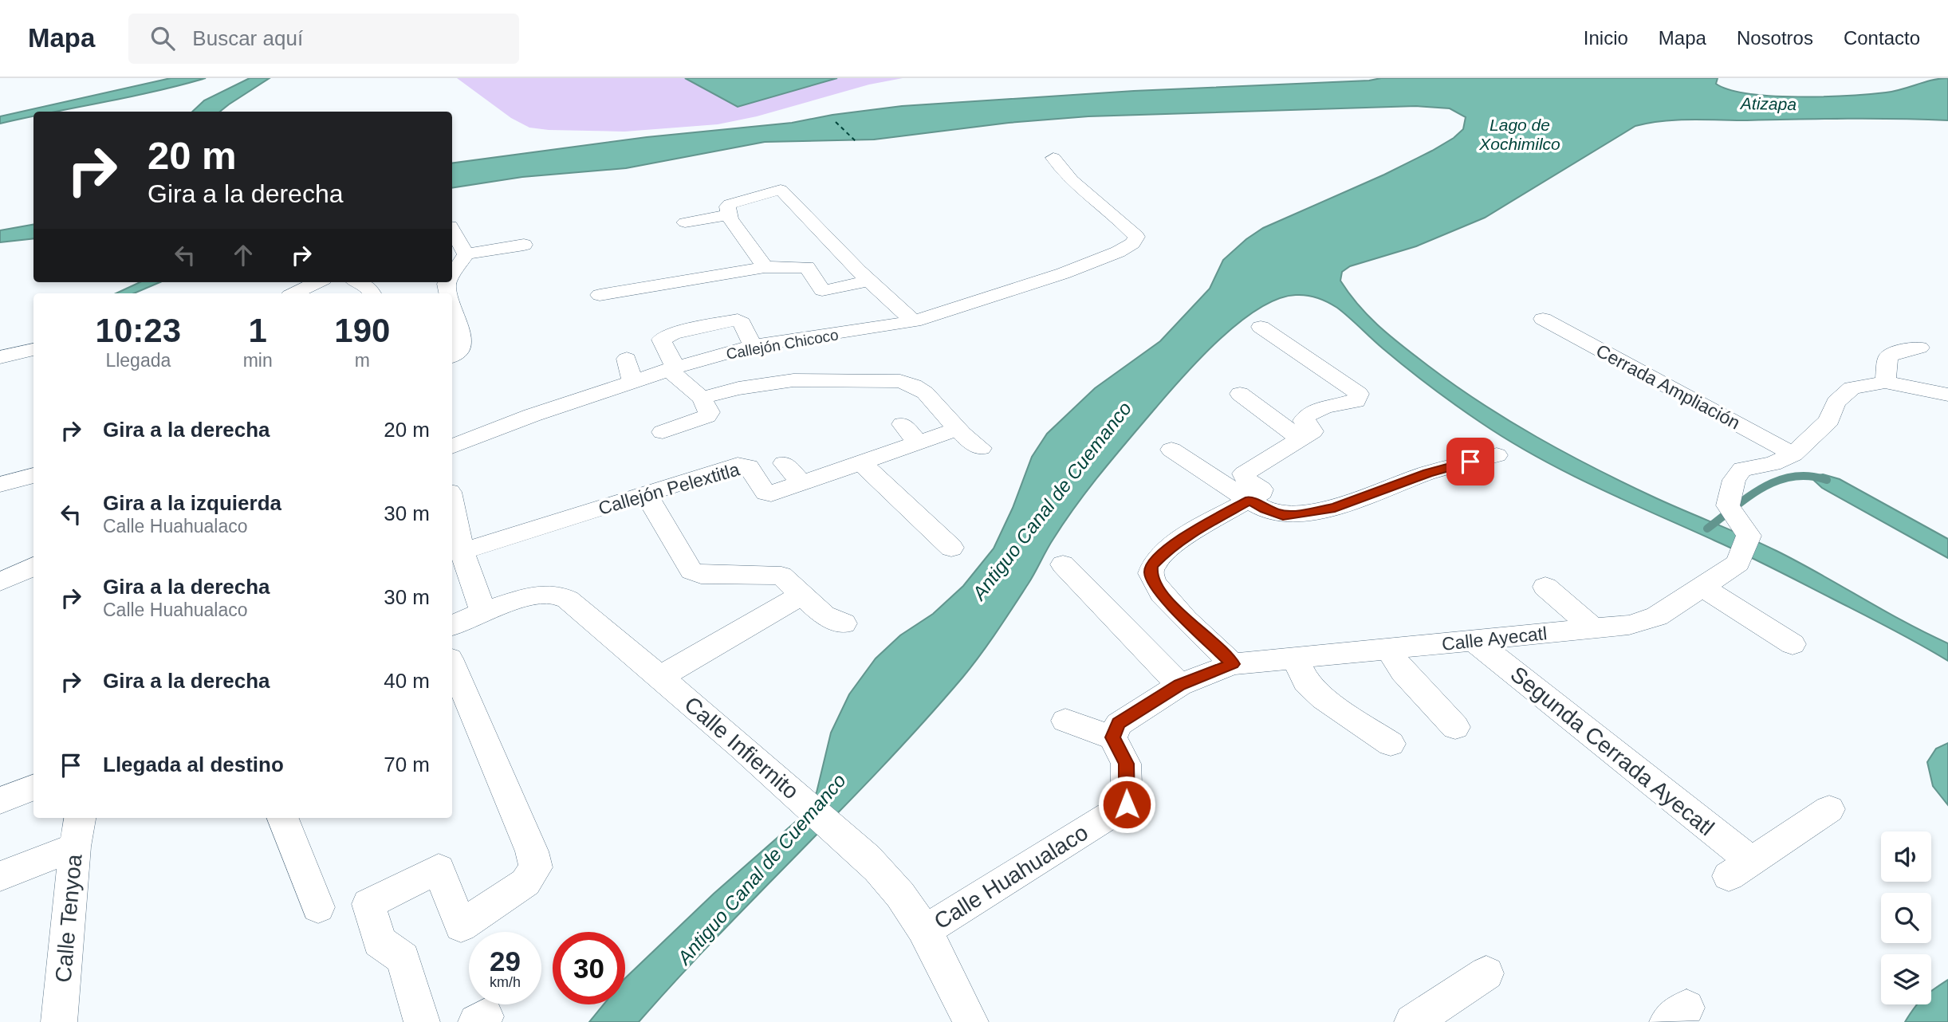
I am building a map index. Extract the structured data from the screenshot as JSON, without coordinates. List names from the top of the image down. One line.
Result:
{"streets":{"street":["Callejón Chicoco","Cerrada Ampliación","Callejón Pelextitla","Calle Ayecatl","Calle Infiernito","Segunda Cerrada Ayecatl","Calle Huahualaco","Calle Tenyoa"]},"crossings":[["Cerrada Ampliación","Calle Ayecatl"],["Calle Ayecatl","Segunda Cerrada Ayecatl"],["Calle Ayecatl","Calle Huahualaco"],["Calle Infiernito","Calle Huahualaco"]],"water":["Atizapa","Lago de Xochimilco","Antiguo Canal de Cuemanco"],"page":{"header":"Mapa","search":"Buscar aquí","nav":["Inicio","Mapa","Nosotros","Contacto"],"turn":["20 m","Gira a la derecha"],"eta":["10:23","Llegada","1","min","190","m"],"list":[{"name":"Gira a la derecha","value":"20 m"},{"name":"Gira a la izquierda","note":"Calle Huahualaco","value":"30 m"},{"name":"Gira a la derecha","note":"Calle Huahualaco","value":"30 m"},{"name":"Gira a la derecha","value":"40 m"},{"name":"Llegada al destino","value":"70 m"}],"speed":"29 km/h","limit":"30"}}
